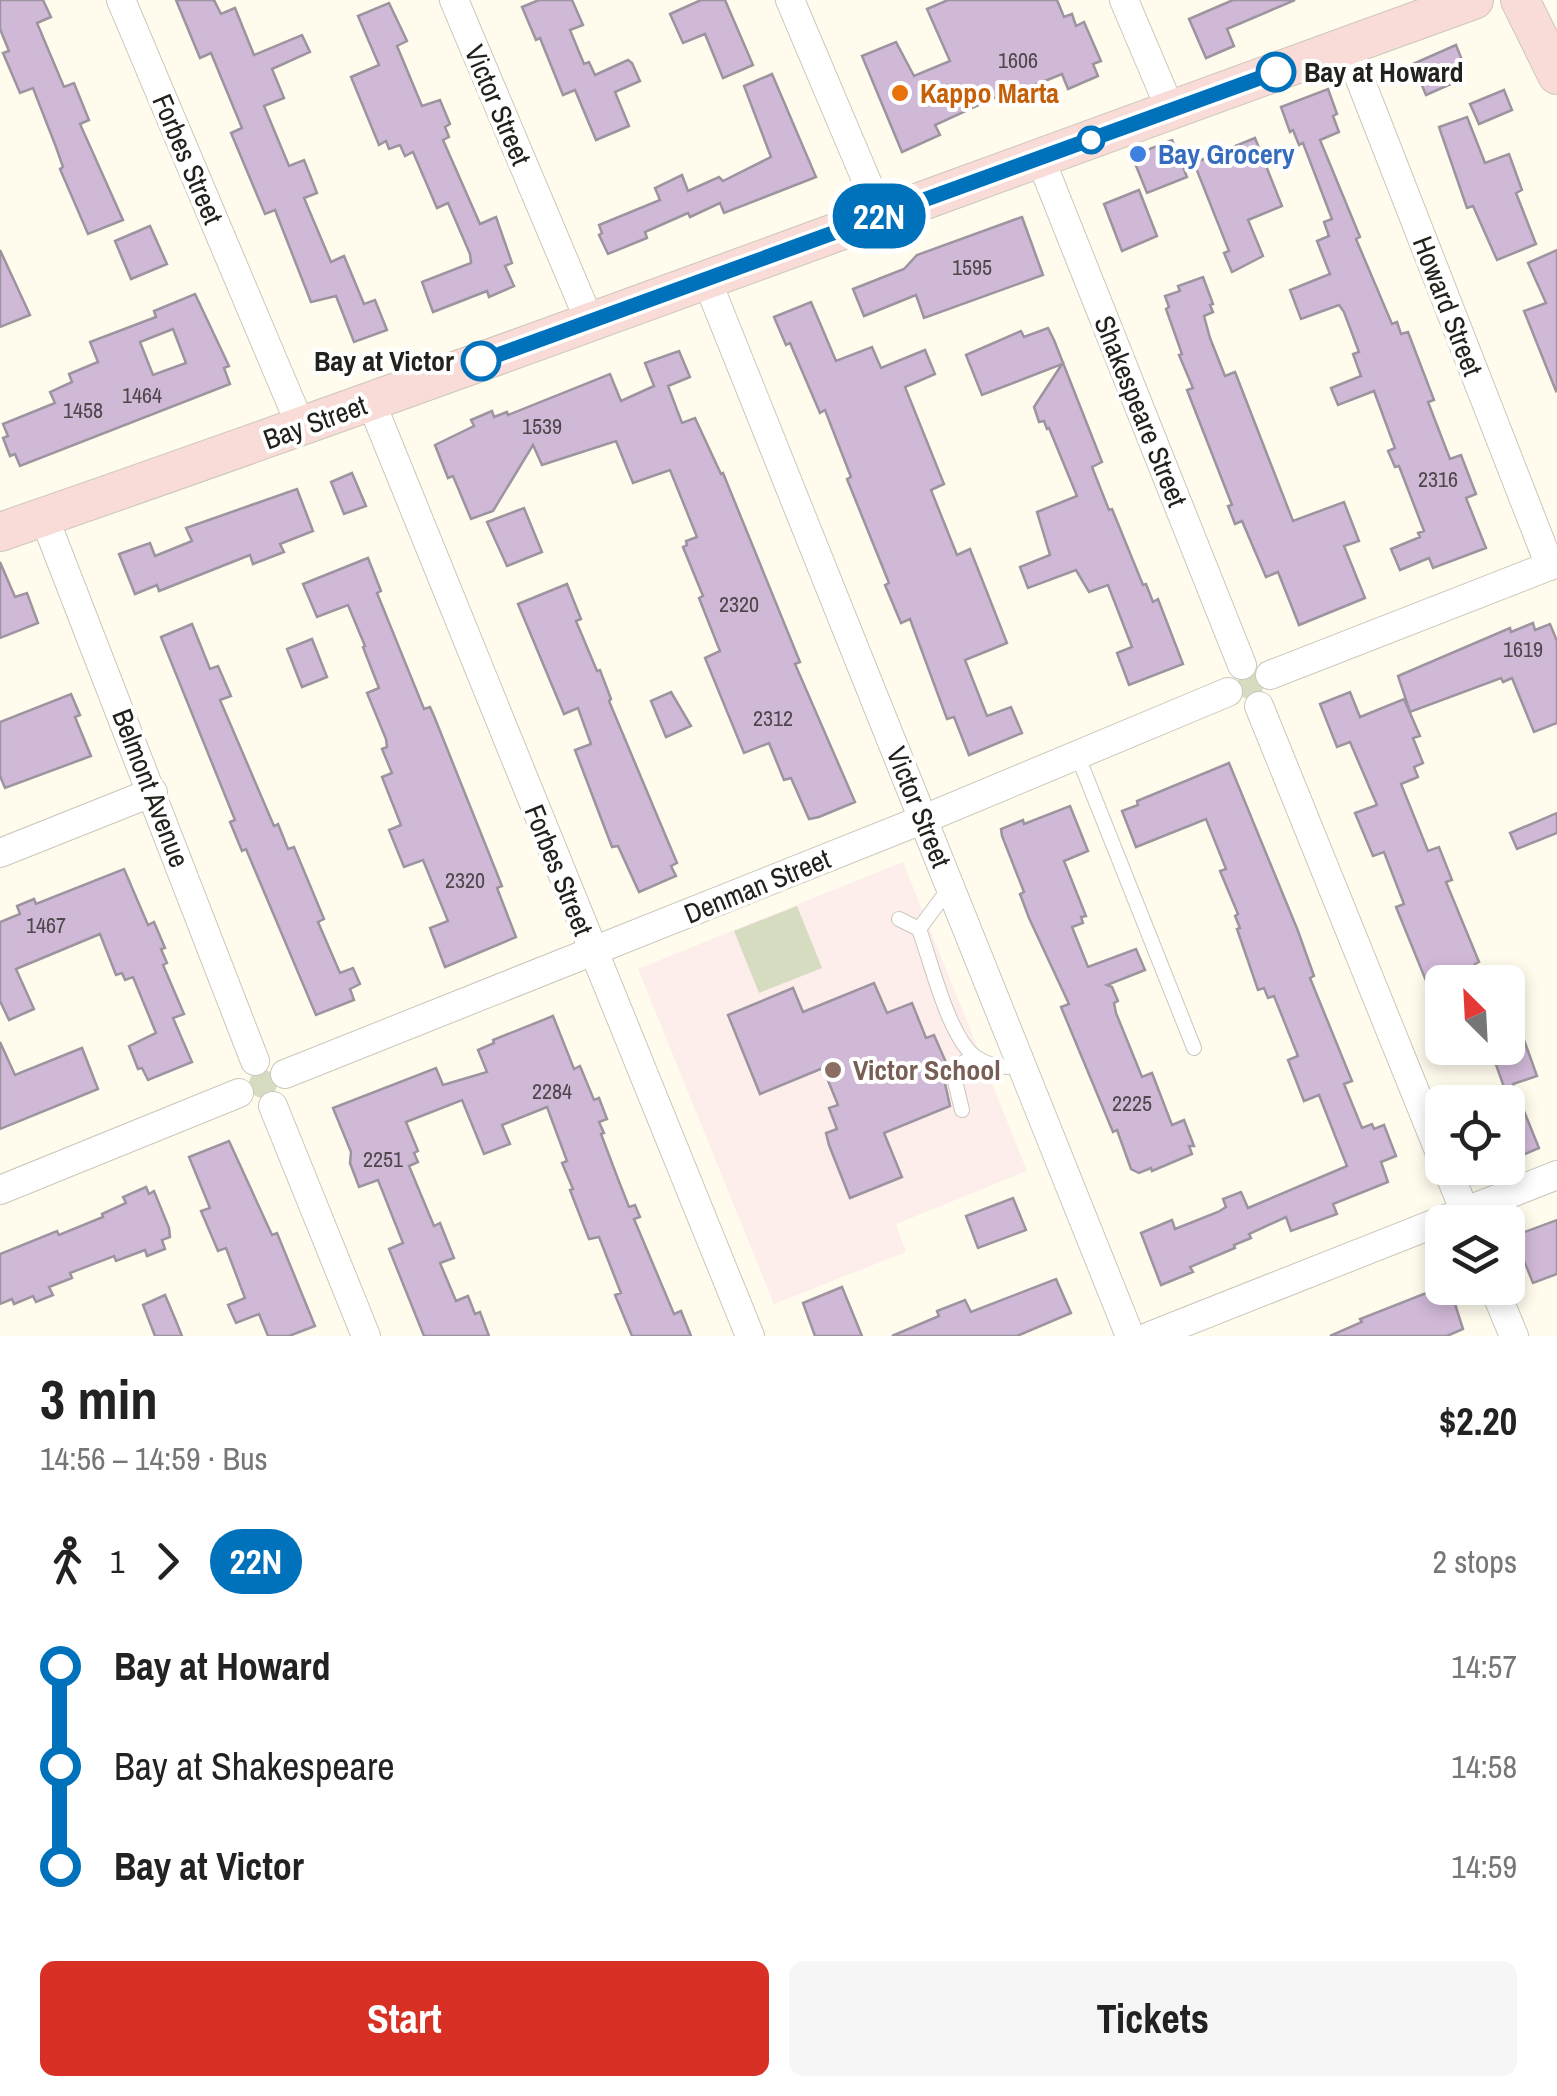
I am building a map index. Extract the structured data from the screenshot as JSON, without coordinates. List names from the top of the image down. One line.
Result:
{"streets":{"main road":["Bay Street"],"street":["Victor Street","Forbes Street","Howard Street","Shakespeare Street","Belmont Avenue","Denman Street"]},"crossings":[["Victor Street","Bay Street"],["Victor Street","Denman Street"],["Forbes Street","Bay Street"],["Forbes Street","Denman Street"],["Howard Street","Bay Street"],["Shakespeare Street","Bay Street"],["Shakespeare Street","Denman Street"],["Bay Street","Belmont Avenue"],["Belmont Avenue","Denman Street"]],"places":["Bay at Howard","Kappo Marta","Bay Grocery","Bay at Victor","Victor School"],"lines":["bus line 22N"],"house_numbers":["1606","1595","1464","1458","1539","2316","2320","1619","2312","2320","1467","2284","2225","2251"],"north":"top left","page":{"on_map":"22N","heading":["3 min","14:56 – 14:59 · Bus","$2.20"],"legs":["1","22N","2 stops"],"list":[{"name":"Bay at Howard","value":"14:57"},{"name":"Bay at Shakespeare","value":"14:58"},{"name":"Bay at Victor","value":"14:59"}],"buttons":["Start","Tickets"]}}
